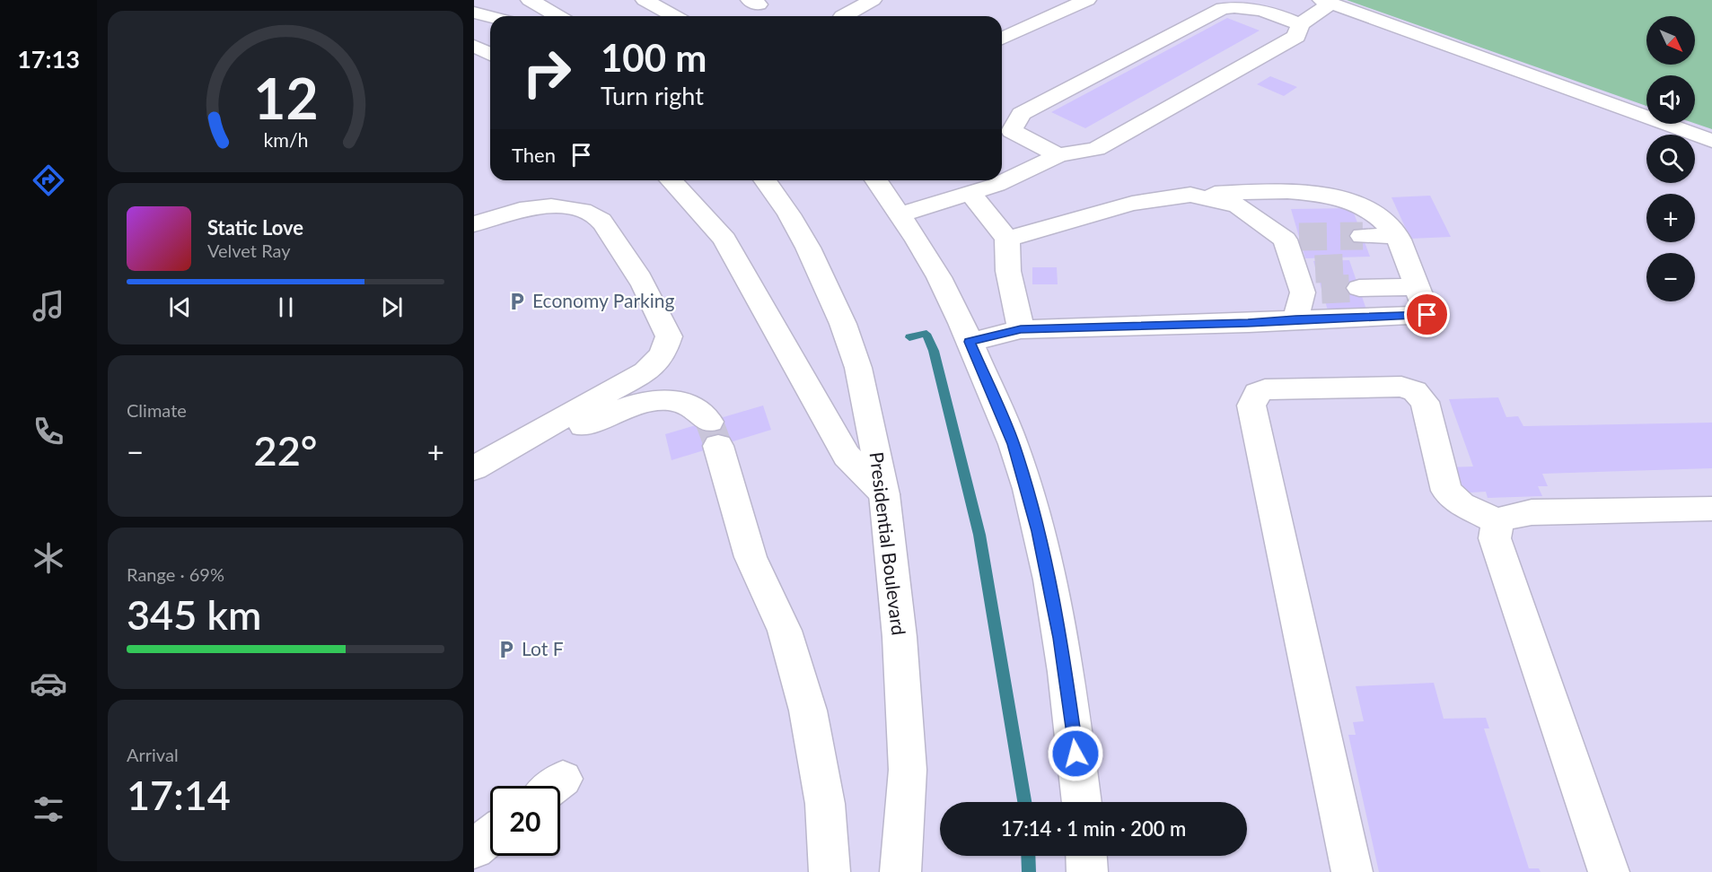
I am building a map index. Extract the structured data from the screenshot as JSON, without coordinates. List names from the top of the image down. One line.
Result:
{"streets":{"main road":["Presidential Boulevard"]},"places":{"parking":["Economy Parking","Lot F"]},"north":"bottom right","page":{"tabs":"17:13","map_buttons":["+","−"],"turn":["100 m","Turn right"],"then":"Then","song":["Static Love","Velvet Ray"],"tile":["Climate",["Range · 69%","345 km"],["Arrival","17:14"]],"heat":["−","22°","+"],"limit":"20","trip":"17:14 · 1 min · 200 m","gauge":["12","km/h"]}}
